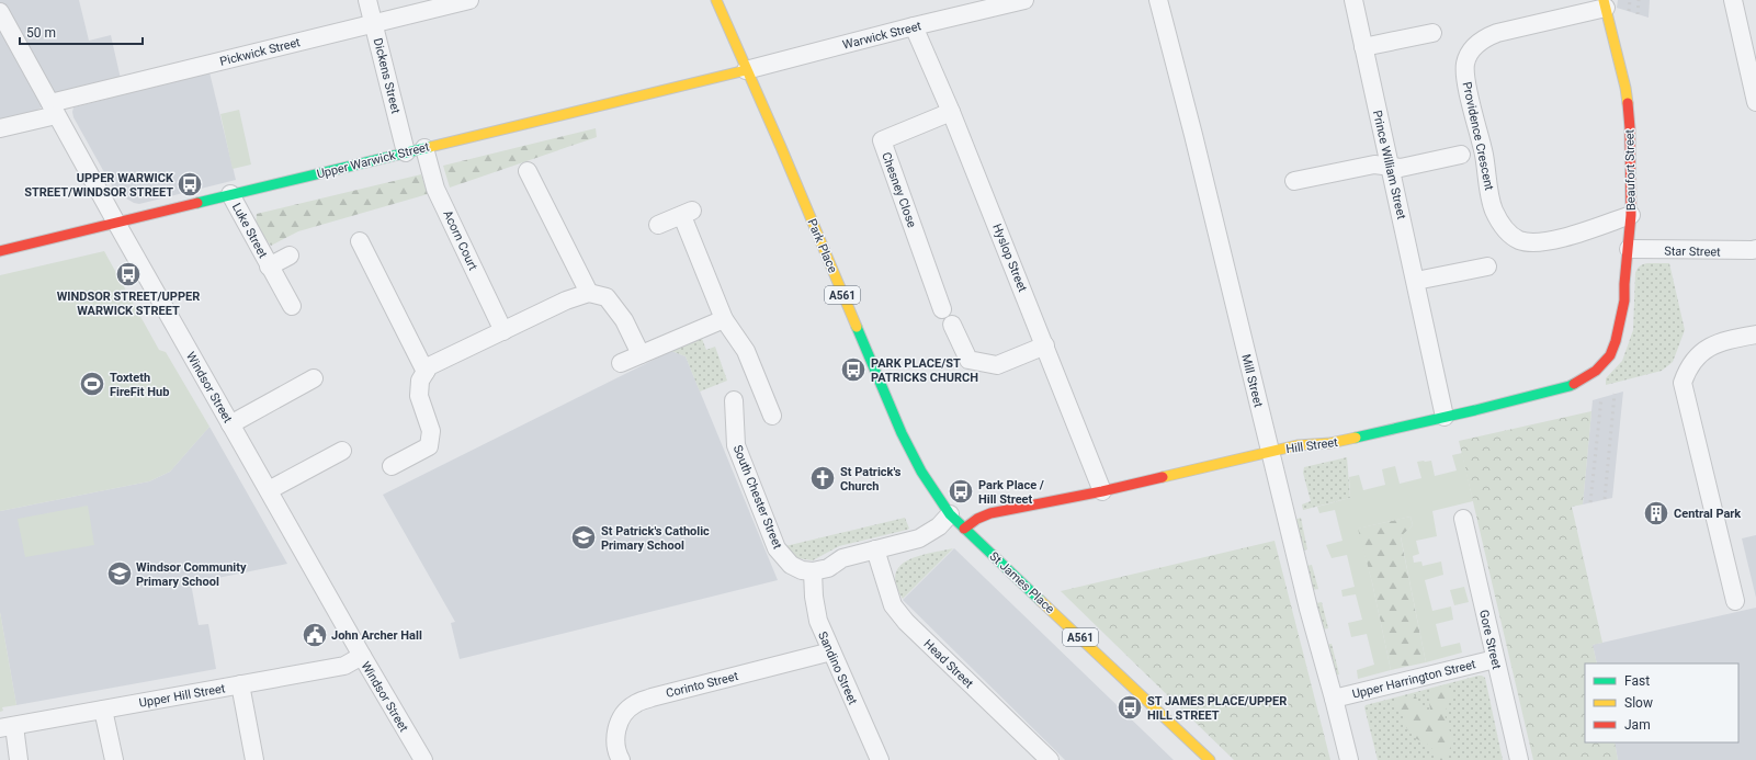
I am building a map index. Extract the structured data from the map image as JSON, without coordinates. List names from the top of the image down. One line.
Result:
{"streets":{"main road":["Upper Warwick Street","Beaufort Street","Park Place","A561","Hill Street","St James Place"],"street":["Warwick Street","Pickwick Street","Dickens Street","Providence Crescent","Prince William Street","Chesney Close","Luke Street","Acorn Court","Star Street","Hyslop Street","Mill Street","Windsor Street","South Chester Street","Gore Street","Head Street","Sandino Street","Upper Harrington Street","Corinto Street","Upper Hill Street"]},"crossings":[["Warwick Street","Upper Warwick Street"],["Warwick Street","Park Place"],["Warwick Street","Hyslop Street"],["Warwick Street","A561"],["Pickwick Street","Dickens Street"],["Pickwick Street","Windsor Street"],["Dickens Street","Upper Warwick Street"],["Providence Crescent","Beaufort Street"],["Upper Warwick Street","Luke Street"],["Upper Warwick Street","Acorn Court"],["Upper Warwick Street","Park Place"],["Upper Warwick Street","A561"],["Upper Warwick Street","Windsor Street"],["Prince William Street","Hill Street"],["Beaufort Street","Star Street"],["Beaufort Street","Hill Street"],["Chesney Close","Hyslop Street"],["Park Place","A561"],["Park Place","St James Place"],["Hyslop Street","Hill Street"],["Mill Street","Hill Street"],["Mill Street","Upper Harrington Street"],["Windsor Street","Upper Hill Street"],["Hill Street","St James Place"],["South Chester Street","Sandino Street"],["Gore Street","Upper Harrington Street"],["Sandino Street","Corinto Street"]],"places":{"bus stop":["UPPER WARWICK STREET/WINDSOR STREET","WINDSOR STREET/UPPER WARWICK STREET","PARK PLACE/ST PATRICKS CHURCH","Park Place / Hill Street","ST JAMES PLACE/UPPER HILL STREET"],"sports":["Toxteth FireFit Hub"],"church":["St Patrick's Church"],"building":["Central Park"],"school or university":["St Patrick's Catholic Primary School","Windsor Community Primary School"],"public building":["John Archer Hall"]},"legend":["Fast","Slow","Jam"],"scale_bar":"50 m"}
